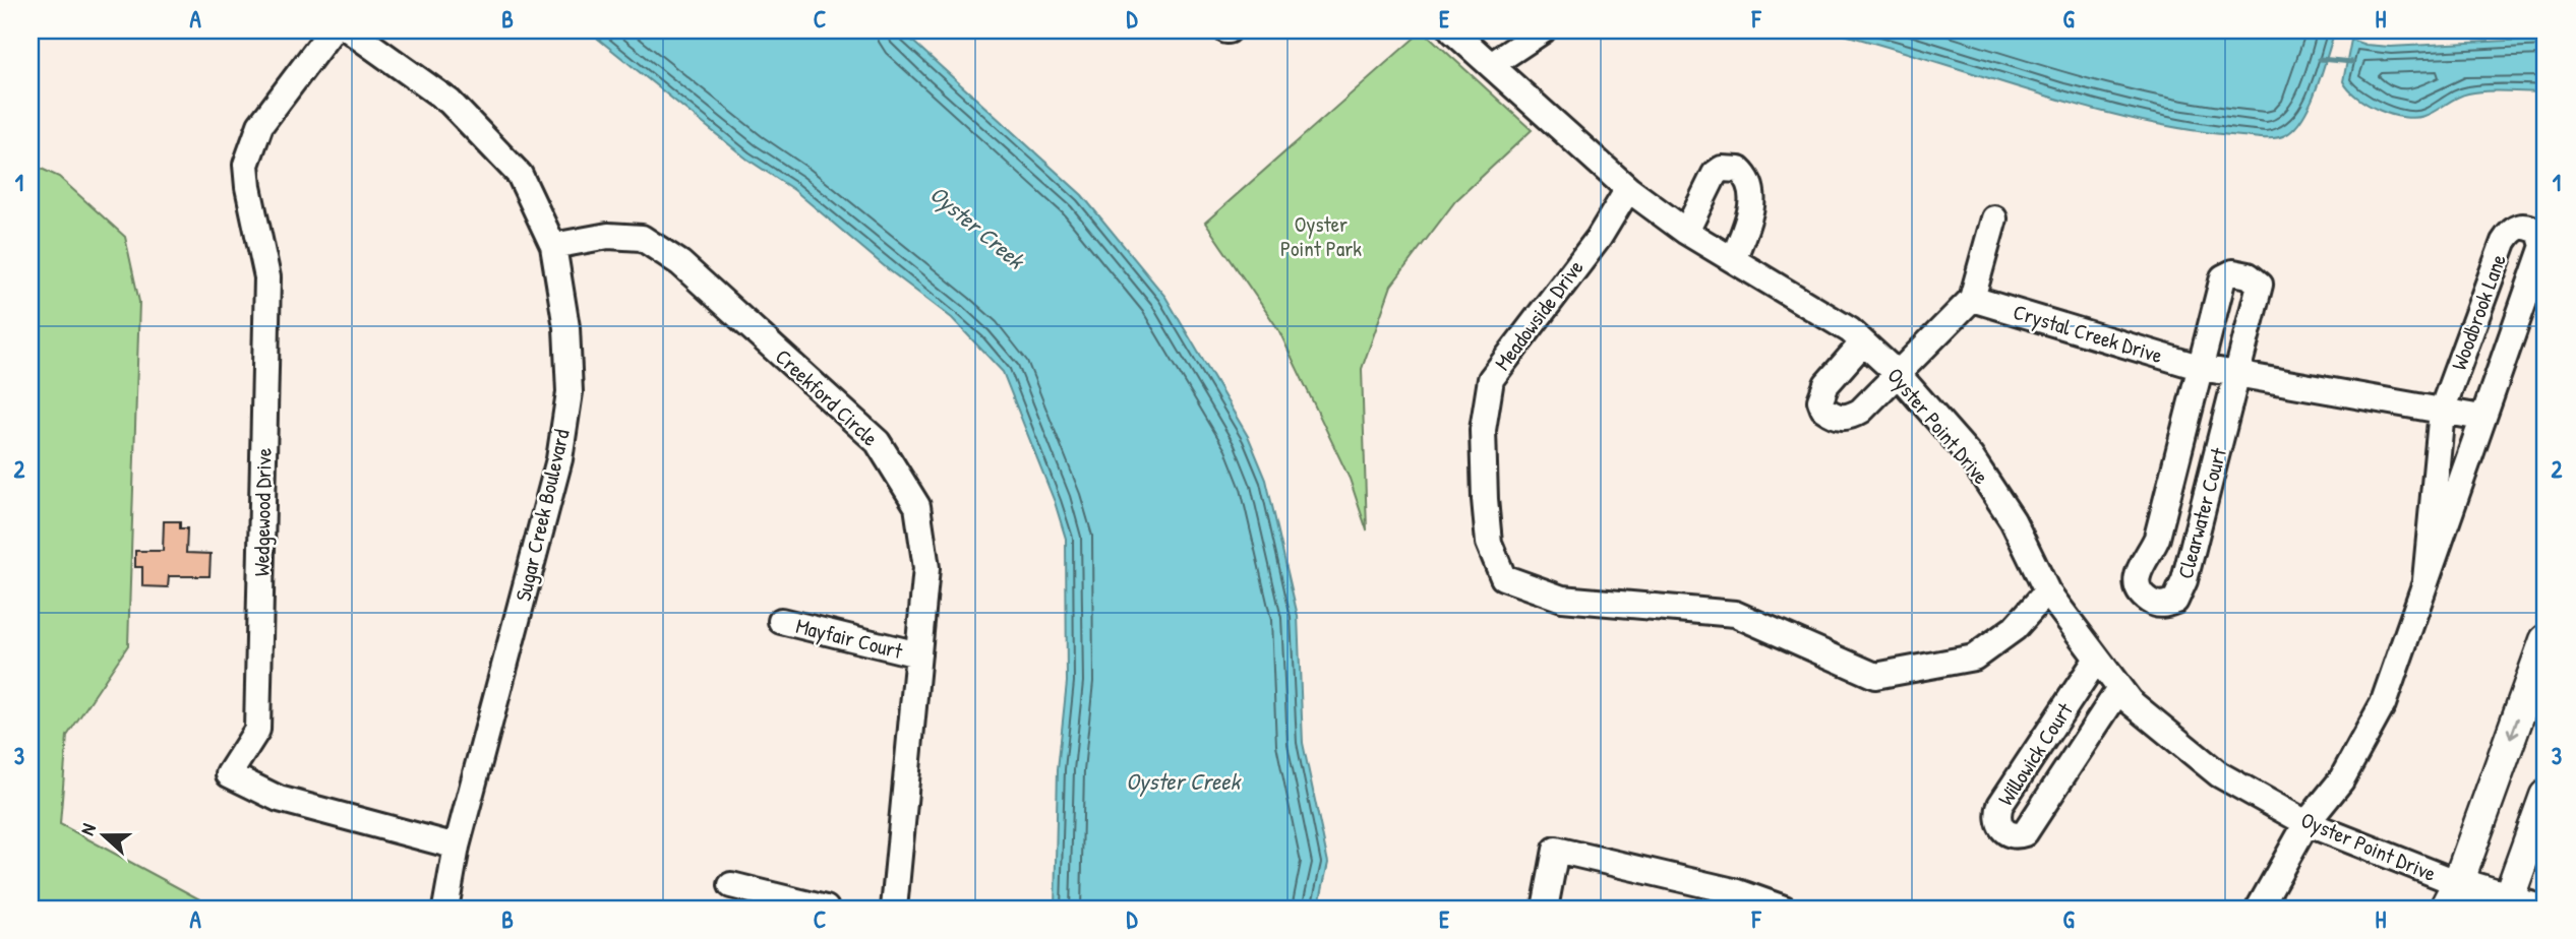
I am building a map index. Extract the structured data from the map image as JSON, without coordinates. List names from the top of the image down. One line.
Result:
{"streets":{"street":["Woodbrook Lane","Meadowside Drive","Crystal Creek Drive","Creekford Circle","Oyster Point Drive","Wedgewood Drive","Clearwater Court","Sugar Creek Boulevard","Mayfair Court","Willowick Court"]},"crossings":[["Woodbrook Lane","Crystal Creek Drive"],["Woodbrook Lane","Oyster Point Drive"],["Meadowside Drive","Oyster Point Drive"],["Crystal Creek Drive","Clearwater Court"],["Creekford Circle","Sugar Creek Boulevard"],["Creekford Circle","Mayfair Court"],["Oyster Point Drive","Willowick Court"],["Wedgewood Drive","Sugar Creek Boulevard"]],"water":["Oyster Creek"],"parks":["Oyster Point Park"],"north":"left","grid":{"columns":["A","B","C","D","E","F","G","H"],"rows":["1","2","3"]}}
